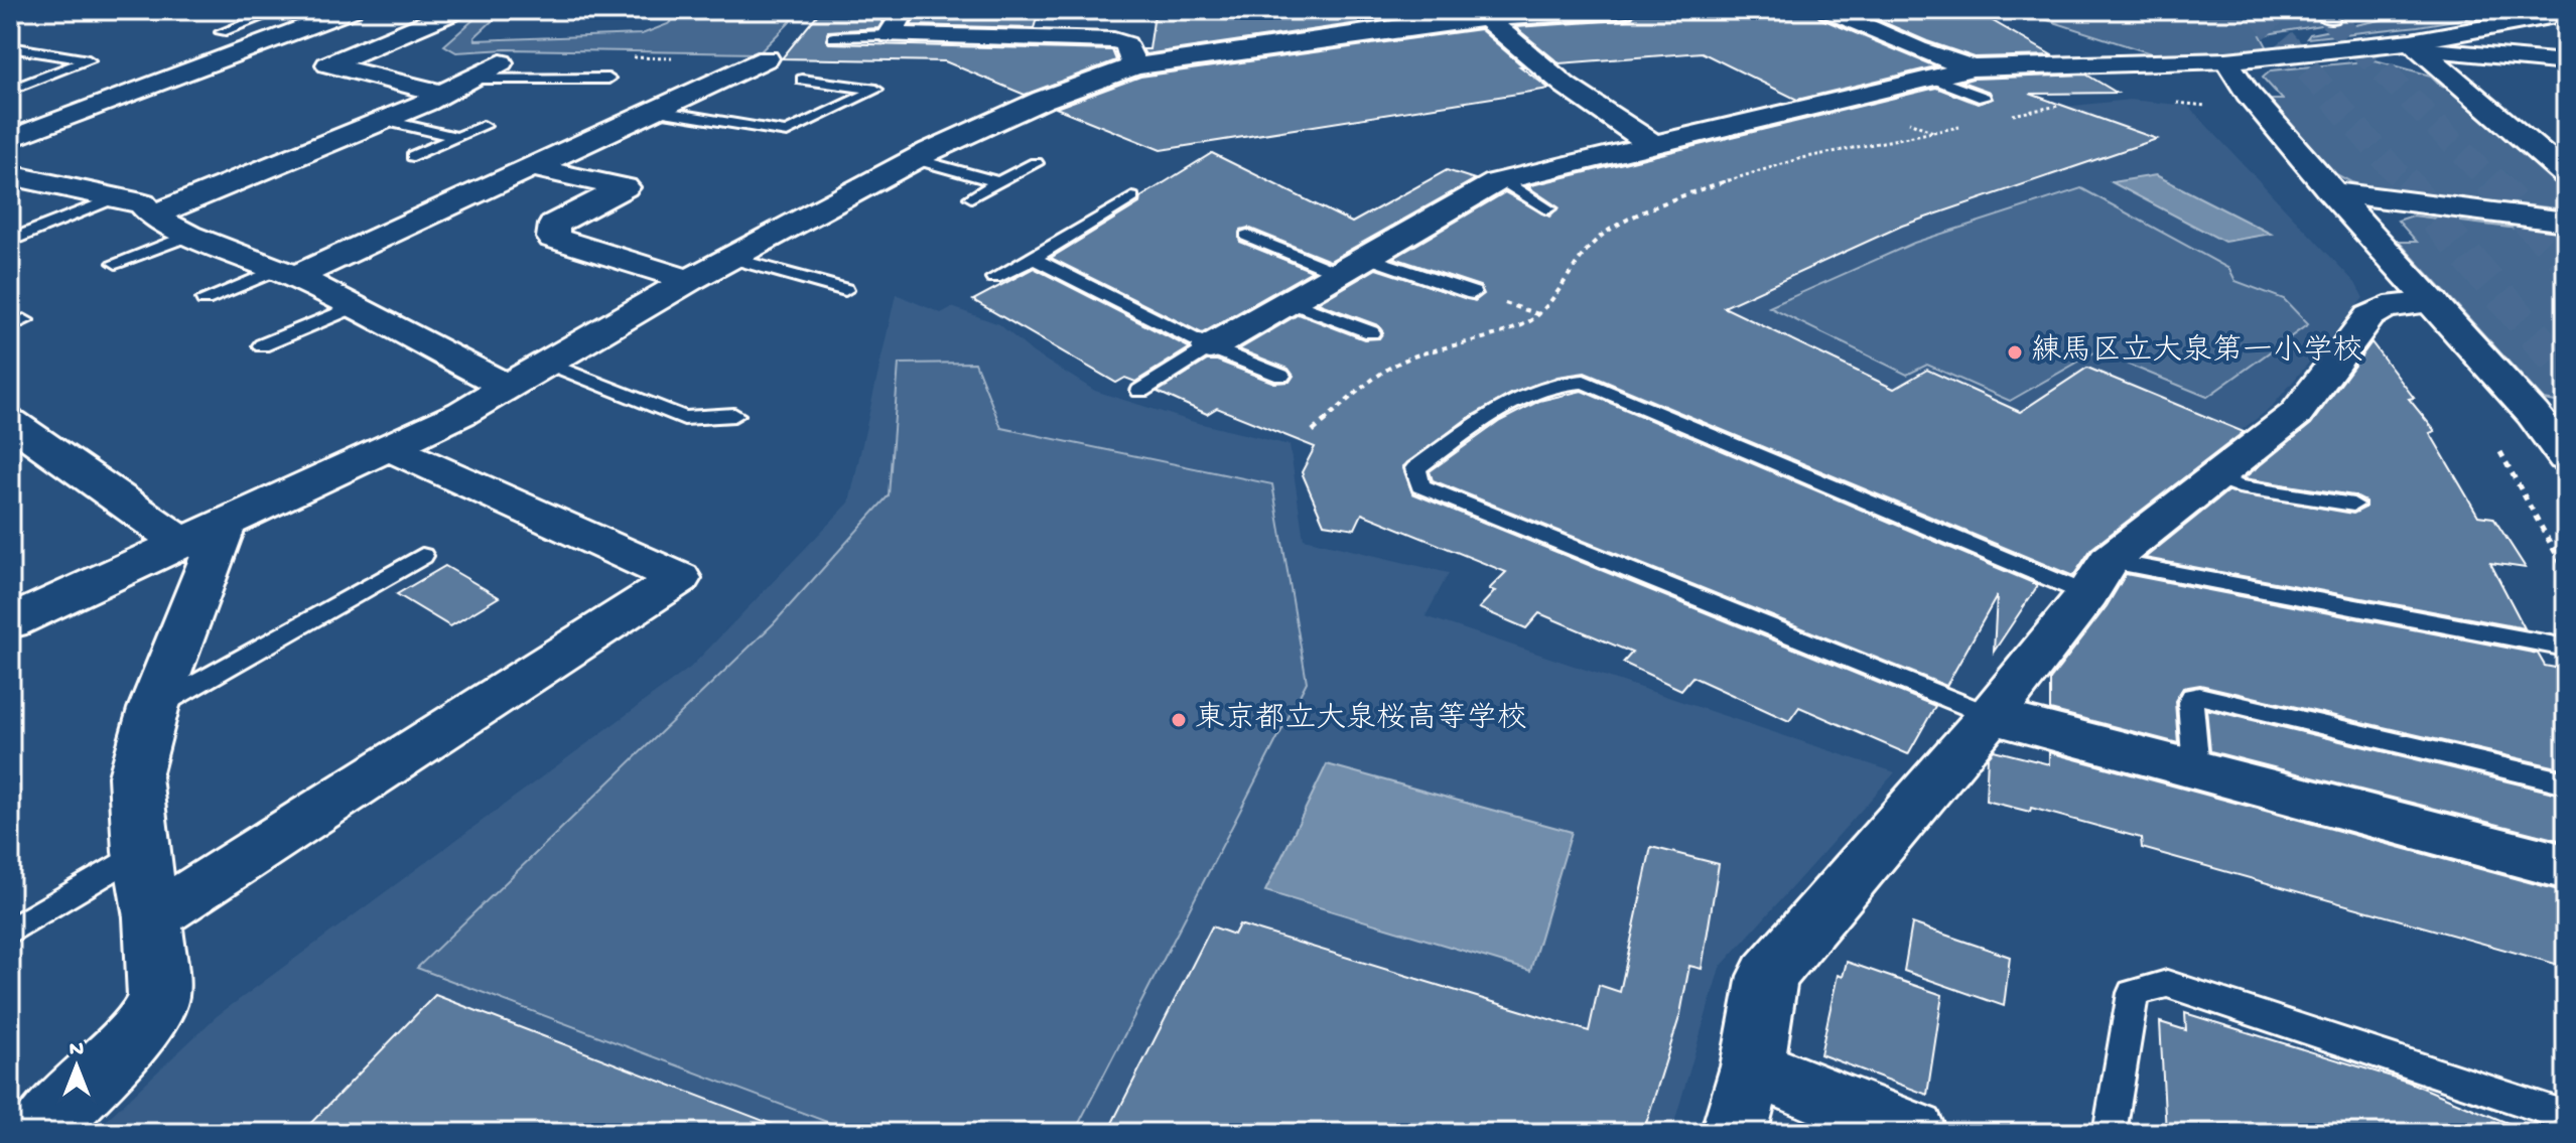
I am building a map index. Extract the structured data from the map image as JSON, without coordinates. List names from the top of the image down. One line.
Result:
{"places":["練馬区立大泉第一小学校","東京都立大泉桜高等学校"],"north":"top"}
